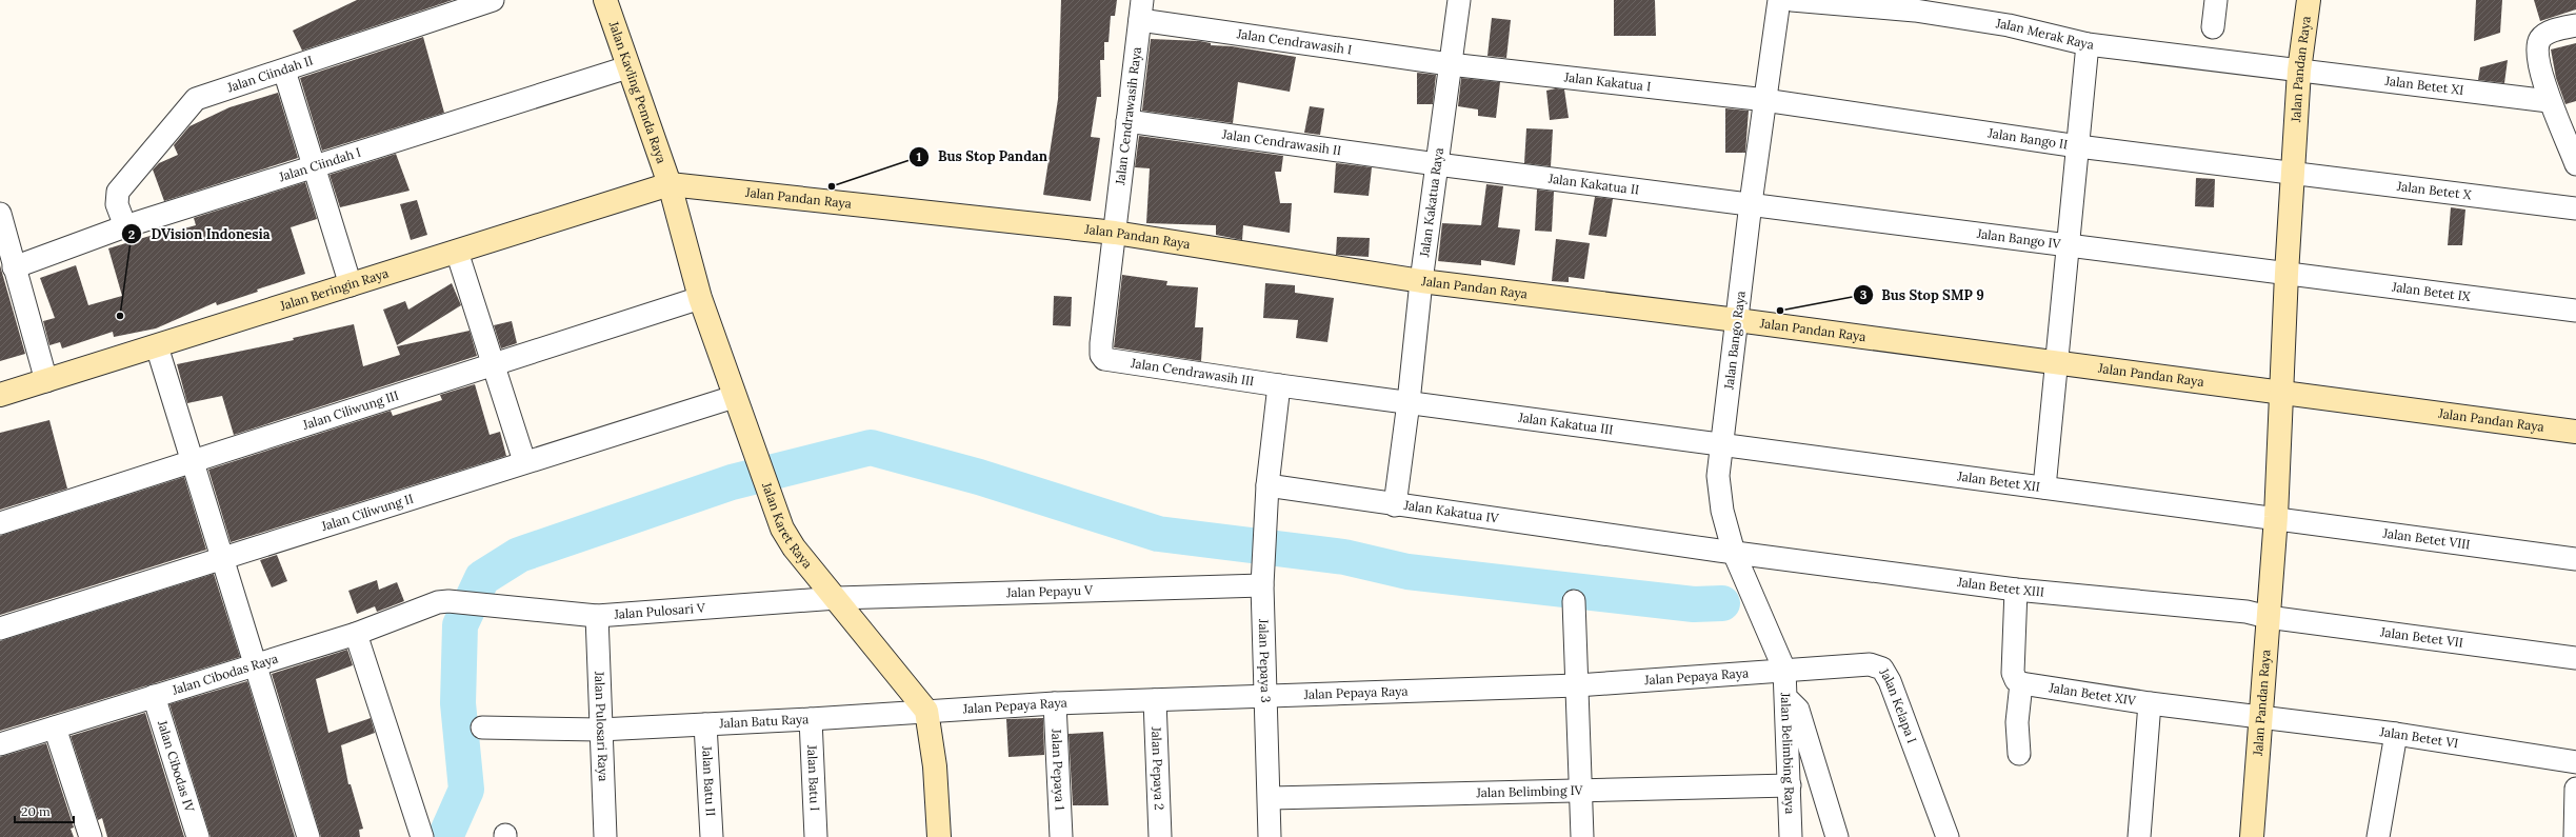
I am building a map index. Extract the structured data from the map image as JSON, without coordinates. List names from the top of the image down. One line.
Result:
{"streets":{"street":["Jalan Merak Raya","Jalan Cendrawasih I","Jalan Pandan Raya","Jalan Ciindah II","Jalan Kakatua I","Jalan Betet XI","Jalan Kavling Pemda Raya","Jalan Cendrawasih Raya","Jalan Bango II","Jalan Cendrawasih II","Jalan Ciindah I","Jalan Kakatua II","Jalan Betet X","Jalan Kakatua Raya","Jalan Bango IV","Jalan Beringin Raya","Jalan Betet IX","Jalan Bango Raya","Jalan Cendrawasih III","Jalan Ciliwung III","Jalan Kakatua III","Jalan Betet XII","Jalan Ciliwung II","Jalan Kakatua IV","Jalan Karet Raya","Jalan Betet VIII","Jalan Betet XIII","Jalan Pepayu V","Jalan Pulosari V","Jalan Betet VII","Jalan Pepaya 3","Jalan Cibodas Raya","Jalan Pepaya Raya","Jalan Betet XIV","Jalan Kelapa I","Jalan Batu Raya","Jalan Pulosari Raya","Jalan Betet VI","Jalan Belimbing Raya","Jalan Cibodas IV","Jalan Pepaya 2","Jalan Pepaya 1","Jalan Batu I","Jalan Batu II","Jalan Belimbing IV"]},"crossings":[["Jalan Merak Raya","Jalan Pandan Raya"],["Jalan Merak Raya","Jalan Betet XI"],["Jalan Cendrawasih I","Jalan Kakatua I"],["Jalan Cendrawasih I","Jalan Cendrawasih Raya"],["Jalan Cendrawasih I","Jalan Kakatua Raya"],["Jalan Pandan Raya","Jalan Betet XI"],["Jalan Pandan Raya","Jalan Kavling Pemda Raya"],["Jalan Pandan Raya","Jalan Cendrawasih Raya"],["Jalan Pandan Raya","Jalan Bango II"],["Jalan Pandan Raya","Jalan Betet X"],["Jalan Pandan Raya","Jalan Kakatua Raya"],["Jalan Pandan Raya","Jalan Bango IV"],["Jalan Pandan Raya","Jalan Beringin Raya"],["Jalan Pandan Raya","Jalan Betet IX"],["Jalan Pandan Raya","Jalan Bango Raya"],["Jalan Pandan Raya","Jalan Cendrawasih III"],["Jalan Pandan Raya","Jalan Betet XII"],["Jalan Pandan Raya","Jalan Karet Raya"],["Jalan Pandan Raya","Jalan Betet VIII"],["Jalan Pandan Raya","Jalan Betet XIII"],["Jalan Pandan Raya","Jalan Betet VII"],["Jalan Pandan Raya","Jalan Betet XIV"],["Jalan Pandan Raya","Jalan Betet VI"],["Jalan Ciindah II","Jalan Ciindah I"],["Jalan Kakatua I","Jalan Bango II"],["Jalan Kakatua I","Jalan Kakatua Raya"],["Jalan Kakatua I","Jalan Bango Raya"],["Jalan Kavling Pemda Raya","Jalan Ciindah I"],["Jalan Kavling Pemda Raya","Jalan Beringin Raya"],["Jalan Kavling Pemda Raya","Jalan Karet Raya"],["Jalan Cendrawasih Raya","Jalan Cendrawasih II"],["Jalan Cendrawasih Raya","Jalan Cendrawasih III"],["Jalan Bango II","Jalan Betet X"],["Jalan Bango II","Jalan Bango Raya"],["Jalan Cendrawasih II","Jalan Kakatua II"],["Jalan Cendrawasih II","Jalan Kakatua Raya"],["Jalan Kakatua II","Jalan Kakatua Raya"],["Jalan Kakatua II","Jalan Bango IV"],["Jalan Kakatua II","Jalan Bango Raya"],["Jalan Kakatua Raya","Jalan Cendrawasih III"],["Jalan Kakatua Raya","Jalan Kakatua III"],["Jalan Kakatua Raya","Jalan Kakatua IV"],["Jalan Bango IV","Jalan Betet IX"],["Jalan Bango IV","Jalan Bango Raya"],["Jalan Beringin Raya","Jalan Karet Raya"],["Jalan Bango Raya","Jalan Kakatua III"],["Jalan Bango Raya","Jalan Betet XII"],["Jalan Bango Raya","Jalan Kakatua IV"],["Jalan Bango Raya","Jalan Betet XIII"],["Jalan Bango Raya","Jalan Pepaya Raya"],["Jalan Bango Raya","Jalan Kelapa I"],["Jalan Bango Raya","Jalan Belimbing Raya"],["Jalan Cendrawasih III","Jalan Kakatua III"],["Jalan Ciliwung III","Jalan Karet Raya"],["Jalan Kakatua III","Jalan Betet XII"],["Jalan Betet XII","Jalan Betet VIII"],["Jalan Ciliwung II","Jalan Karet Raya"],["Jalan Kakatua IV","Jalan Betet XIII"],["Jalan Kakatua IV","Jalan Pepaya 3"],["Jalan Karet Raya","Jalan Pepayu V"],["Jalan Karet Raya","Jalan Pulosari V"],["Jalan Karet Raya","Jalan Pepaya Raya"],["Jalan Karet Raya","Jalan Batu Raya"],["Jalan Betet XIII","Jalan Betet VII"],["Jalan Pepayu V","Jalan Pulosari V"],["Jalan Pepayu V","Jalan Pepaya 3"],["Jalan Pulosari V","Jalan Cibodas Raya"],["Jalan Pulosari V","Jalan Pulosari Raya"],["Jalan Pepaya 3","Jalan Pepaya Raya"],["Jalan Pepaya 3","Jalan Belimbing IV"],["Jalan Cibodas Raya","Jalan Cibodas IV"],["Jalan Pepaya Raya","Jalan Kelapa I"],["Jalan Pepaya Raya","Jalan Batu Raya"],["Jalan Pepaya Raya","Jalan Belimbing Raya"],["Jalan Pepaya Raya","Jalan Pepaya 2"],["Jalan Pepaya Raya","Jalan Pepaya 1"],["Jalan Betet XIV","Jalan Betet VI"],["Jalan Kelapa I","Jalan Belimbing Raya"],["Jalan Batu Raya","Jalan Pulosari Raya"],["Jalan Batu Raya","Jalan Batu I"],["Jalan Batu Raya","Jalan Batu II"],["Jalan Belimbing Raya","Jalan Belimbing IV"]],"places":["Bus Stop Pandan","Bus Stop SMP 9","DVision Indonesia"],"scale_bar":"20 m"}
